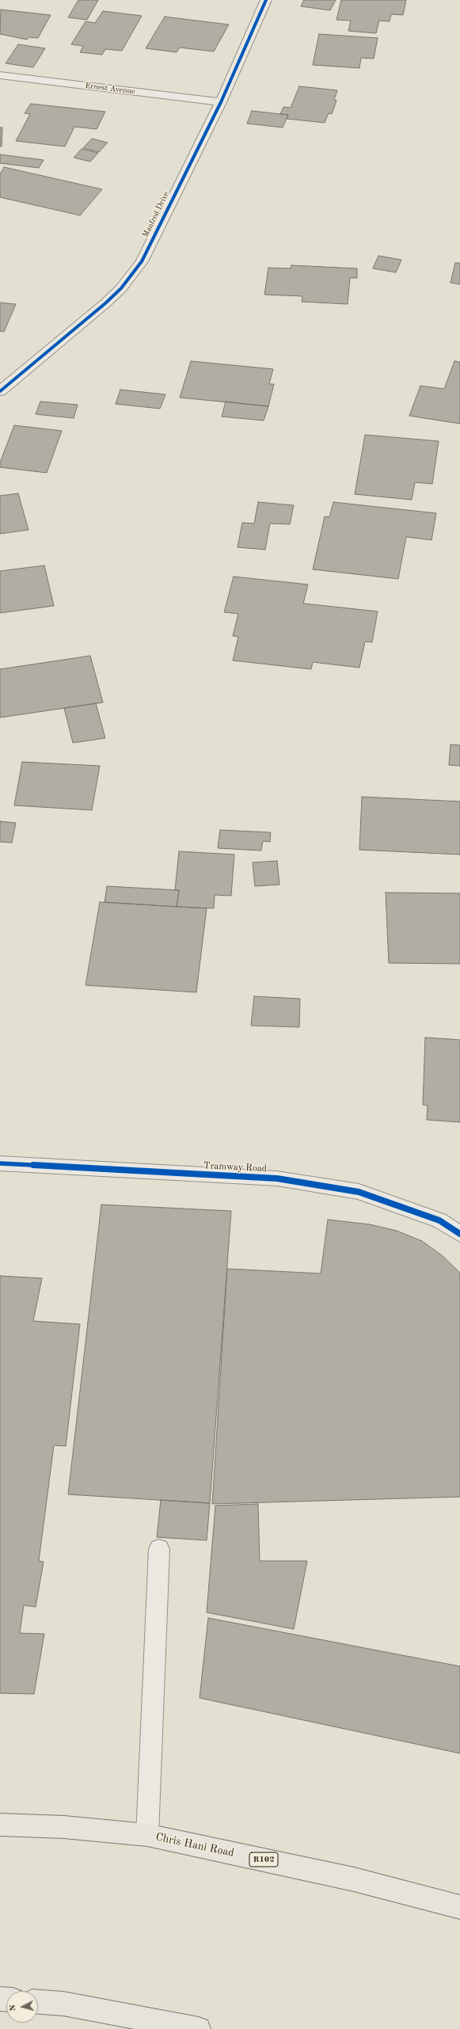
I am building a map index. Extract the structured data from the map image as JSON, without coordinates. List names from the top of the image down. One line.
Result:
{"streets":{"main road":["Chris Hani Road","R102"],"street":["Ernest Avenue","Manfred Drive","Tramway Road"]},"crossings":[["Ernest Avenue","Manfred Drive"]],"north":"left"}
